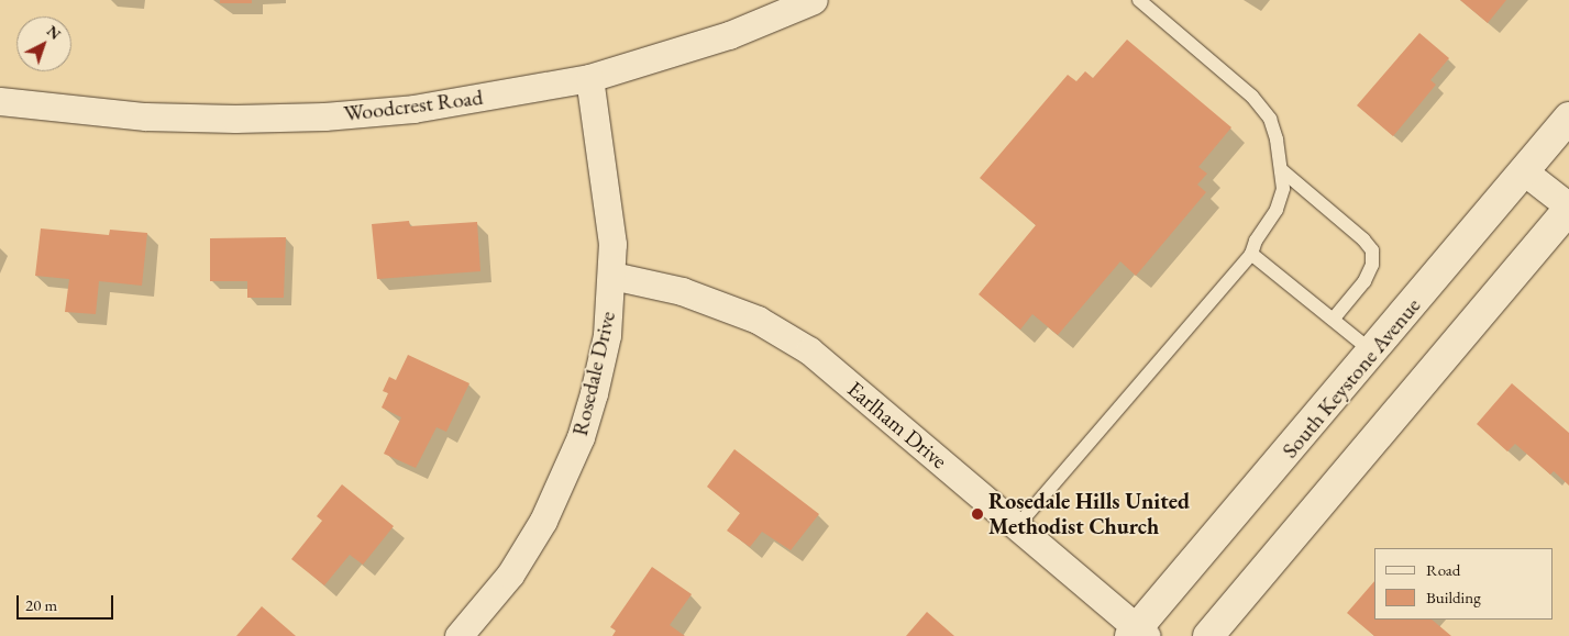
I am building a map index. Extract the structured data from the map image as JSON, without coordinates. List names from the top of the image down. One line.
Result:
{"streets":{"main road":["South Keystone Avenue"],"street":["Woodcrest Road","Rosedale Drive","Earlham Drive"]},"crossings":[["Woodcrest Road","Rosedale Drive"],["Rosedale Drive","Earlham Drive"],["South Keystone Avenue","Earlham Drive"]],"places":["Rosedale Hills United Methodist Church"],"legend":["Road","Building"],"scale_bar":"20 m","north":"top right"}
